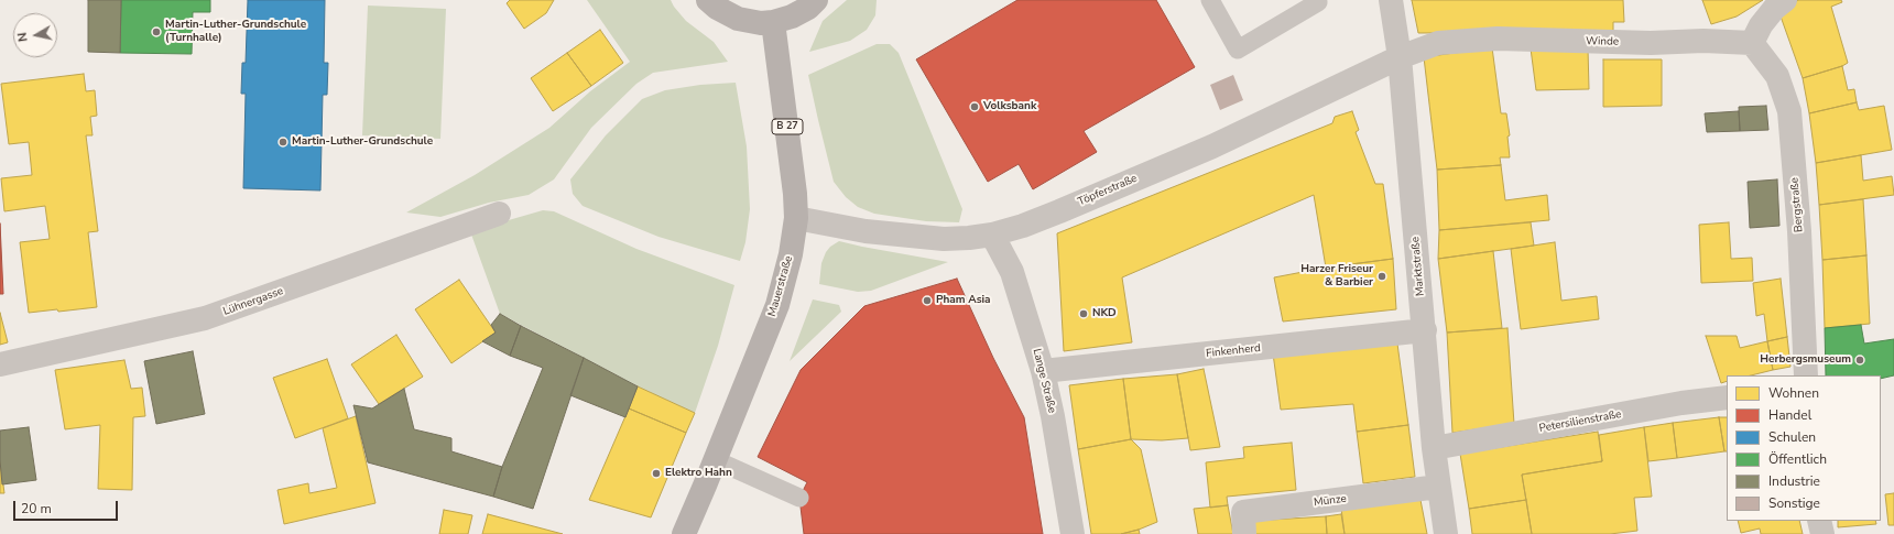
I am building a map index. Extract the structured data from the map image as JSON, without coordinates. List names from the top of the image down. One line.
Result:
{"streets":{"main road":["B 27","Mauerstraße"],"street":["Winde","Töpferstraße","Bergstraße","Marktstraße","Lühnergasse","Finkenherd","Lange Straße","Petersilienstraße","Münze"]},"crossings":[["Winde","Töpferstraße"],["Winde","Bergstraße"],["Winde","Marktstraße"],["Töpferstraße","Marktstraße"],["Töpferstraße","Mauerstraße"],["Töpferstraße","Lange Straße"],["Marktstraße","Finkenherd"],["Marktstraße","Petersilienstraße"],["Marktstraße","Münze"],["Finkenherd","Lange Straße"]],"places":["Martin-Luther-Grundschule (Turnhalle)","Volksbank","Martin-Luther-Grundschule","Harzer Friseur & Barbier","Pham Asia","NKD","Herbergsmuseum","Elektro Hahn"],"legend":["Wohnen","Handel","Schulen","Öffentlich","Industrie","Sonstige"],"scale_bar":"20 m","north":"left"}
